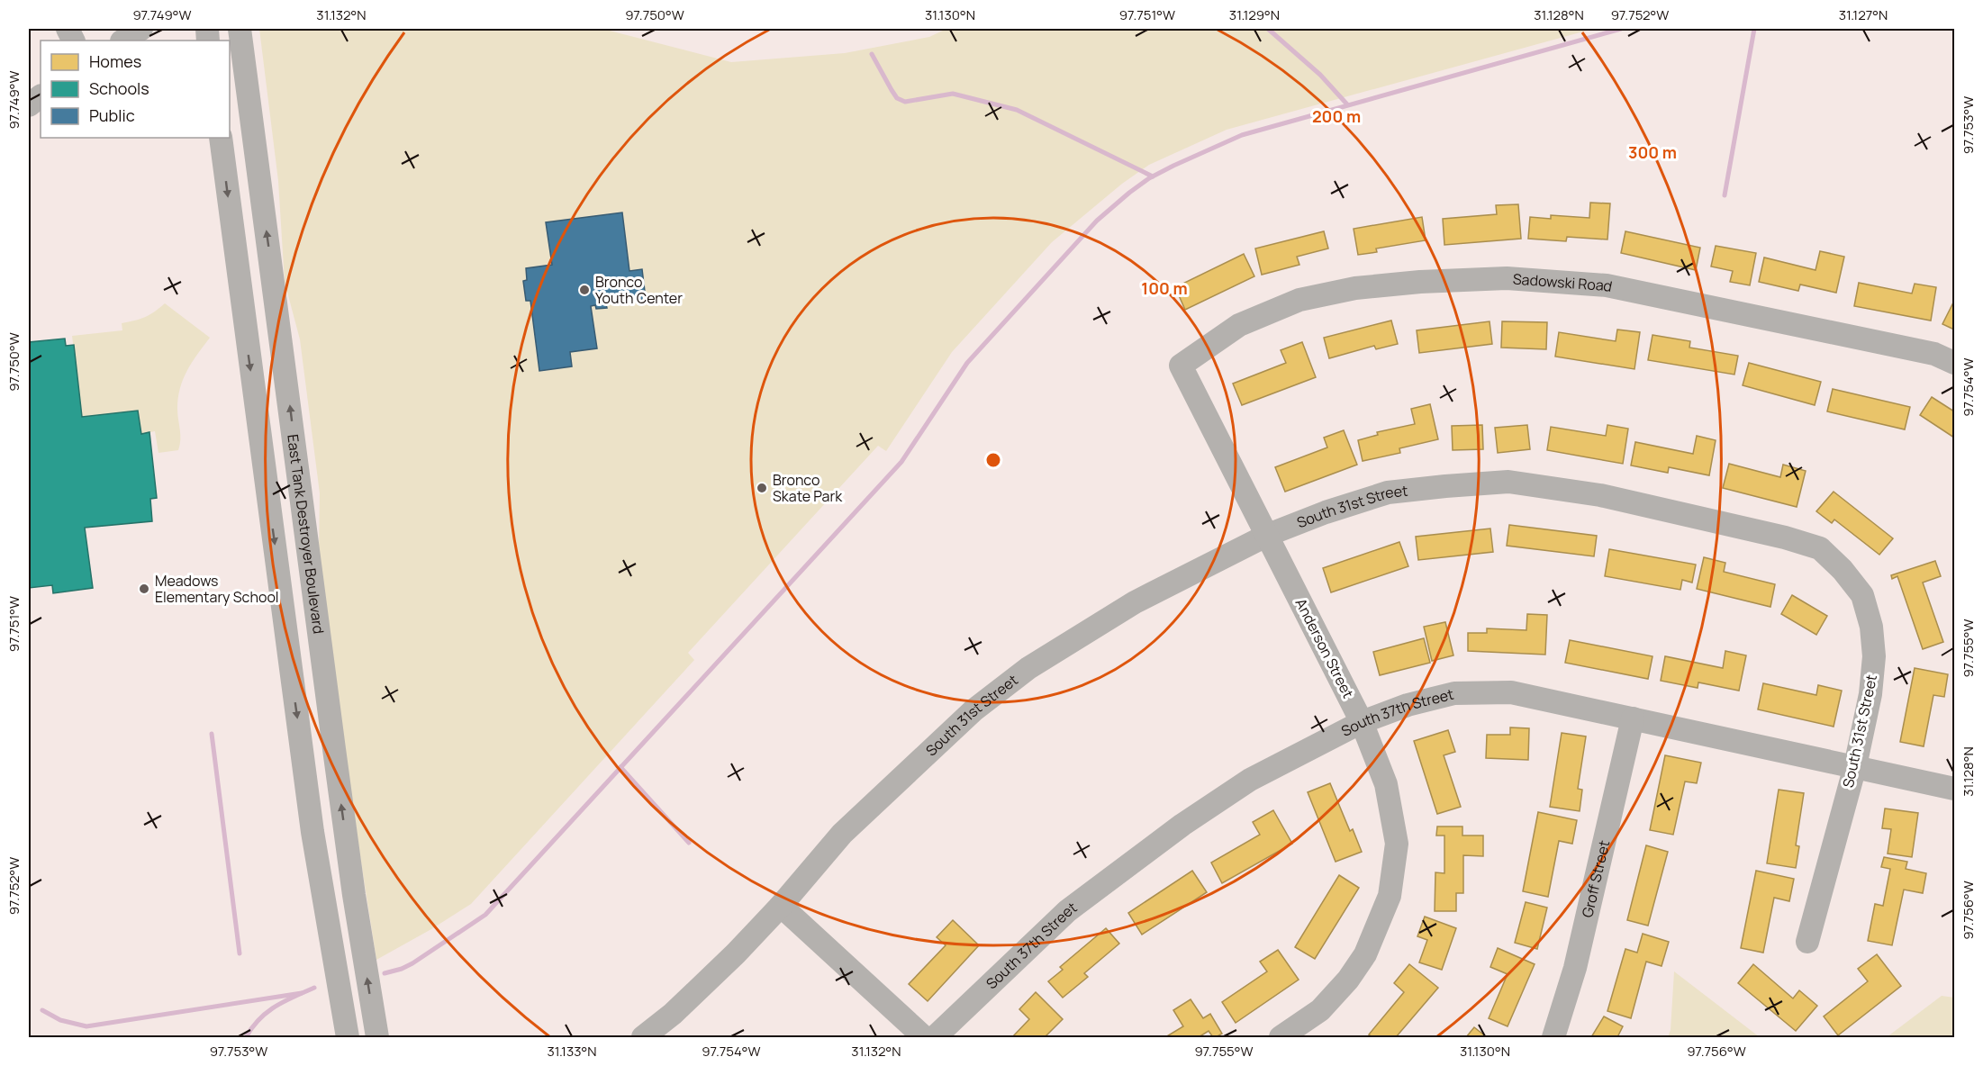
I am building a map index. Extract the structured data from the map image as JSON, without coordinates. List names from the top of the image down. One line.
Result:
{"streets":{"street":["Sadowski Road","South 31st Street","East Tank Destroyer Boulevard","Anderson Street","South 37th Street","Groff Street"]},"crossings":[["Sadowski Road","Anderson Street"],["South 31st Street","Anderson Street"],["South 31st Street","South 37th Street"],["Anderson Street","South 37th Street"],["South 37th Street","Groff Street"]],"places":["Bronco Youth Center","Bronco Skate Park","Meadows Elementary School"],"legend":["Homes","Schools","Public"],"coordinates":["97.749°W","31.132°N","97.750°W","31.130°N","97.751°W","31.129°N","31.128°N","97.752°W","31.127°N","97.753°W","97.754°W","97.755°W","97.756°W","31.133°N"],"rings":["200 m","300 m","100 m"]}
